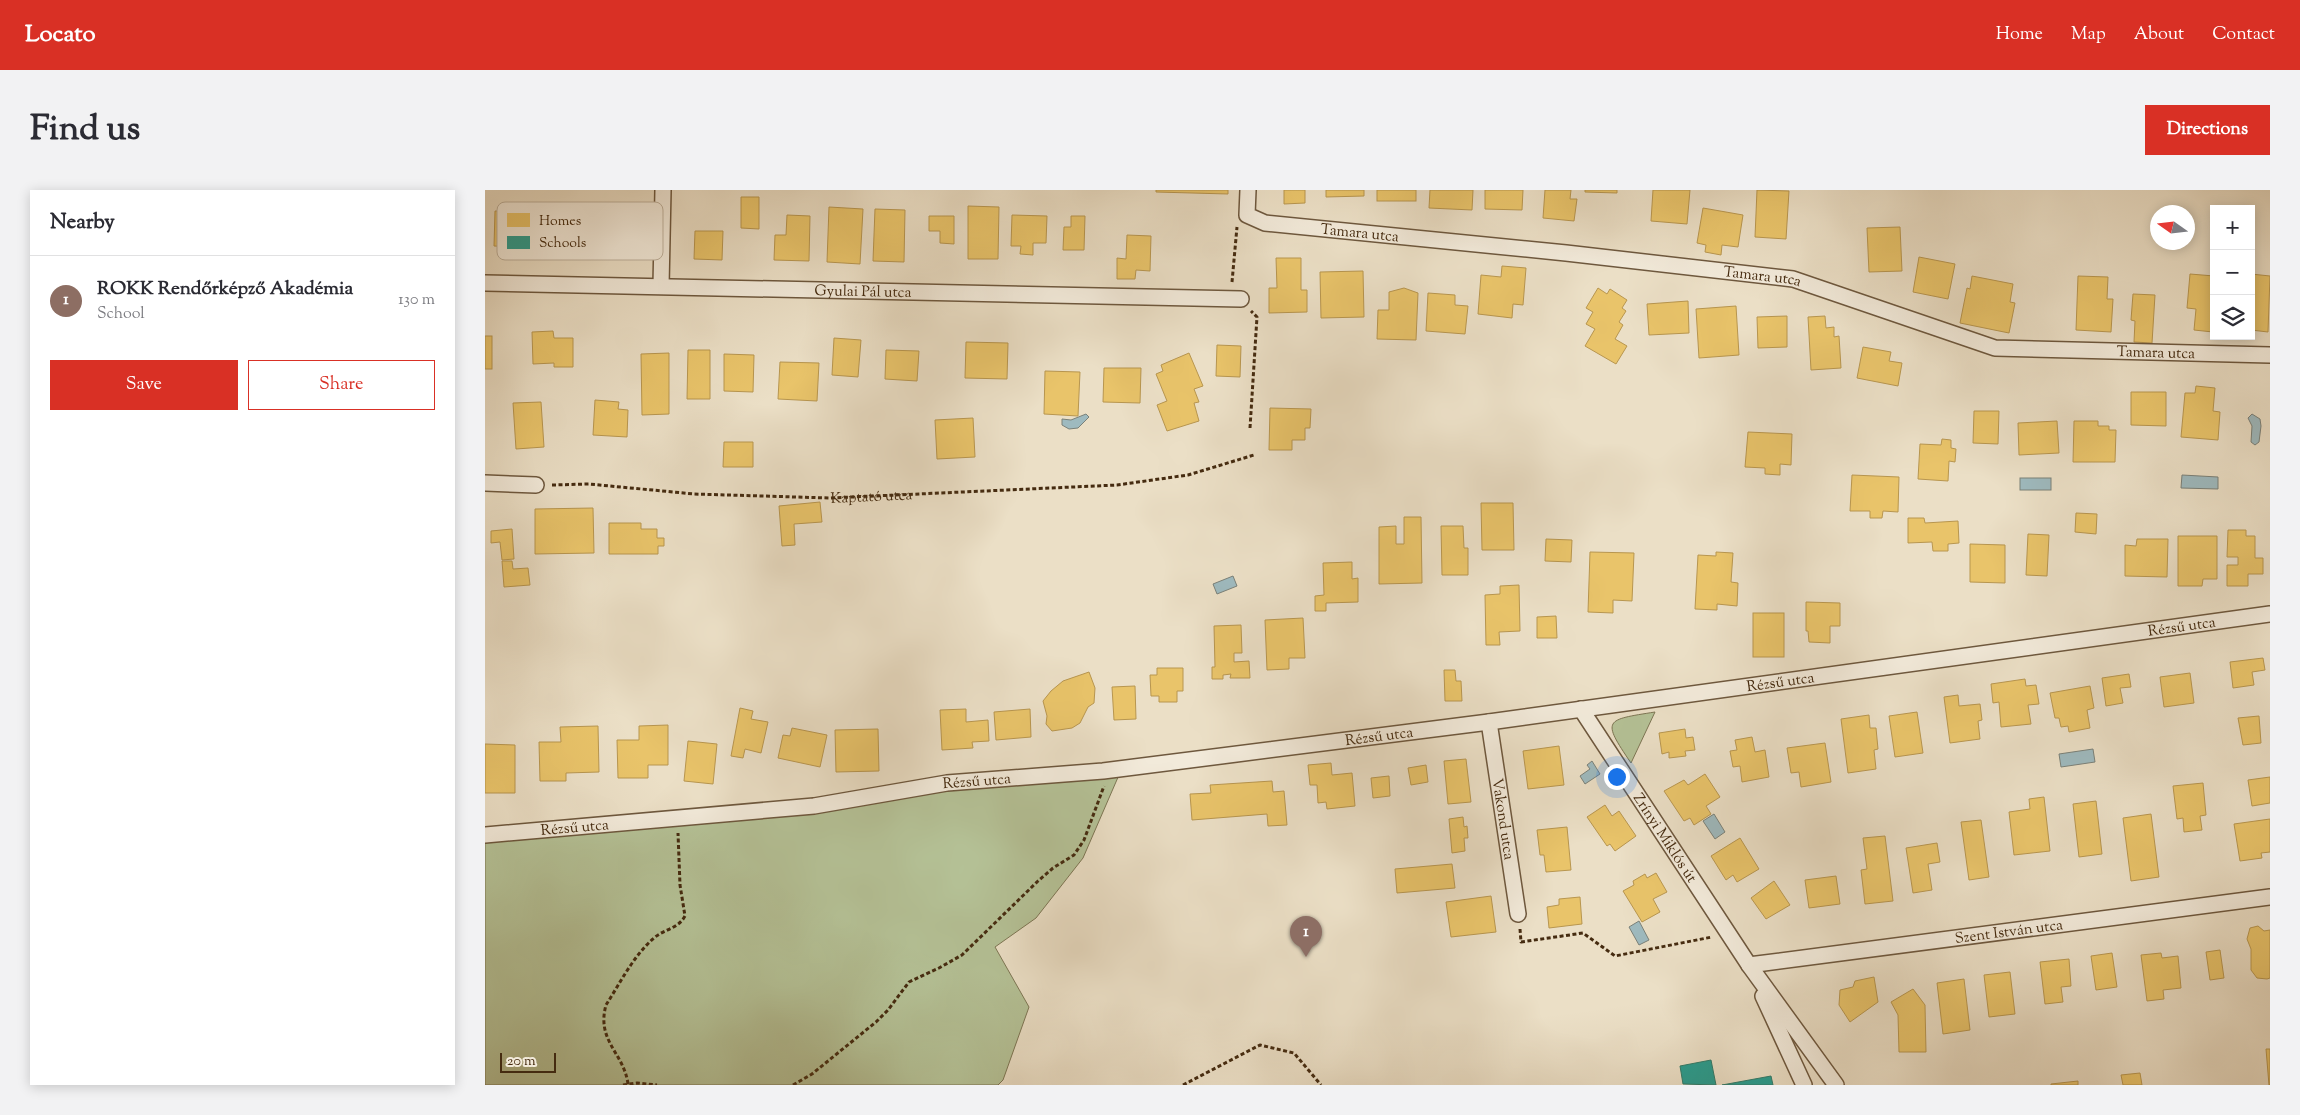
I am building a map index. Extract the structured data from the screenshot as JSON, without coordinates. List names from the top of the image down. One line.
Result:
{"streets":{"street":["Tamara utca","Gyulai Pál utca","Rézsű utca","Vakond utca","Zrínyi Miklós út","Szent István utca"],"path":["Kaptató utca"]},"crossings":[["Rézsű utca","Vakond utca"],["Rézsű utca","Zrínyi Miklós út"],["Zrínyi Miklós út","Szent István utca"]],"legend":["Homes","Schools"],"scale_bar":"20 m","north":"left","page":{"header":"Locato","nav":["Home","Map","About","Contact"],"title":"Find us","buttons":["Directions",["Save","Share"]],"heading":"Nearby","map_buttons":["+","−"],"list":[{"mark":"1","name":"ROKK Rendőrképző Akadémia","note":"School","value":"130 m"}],"pins":"1","scale":"20 m"}}
